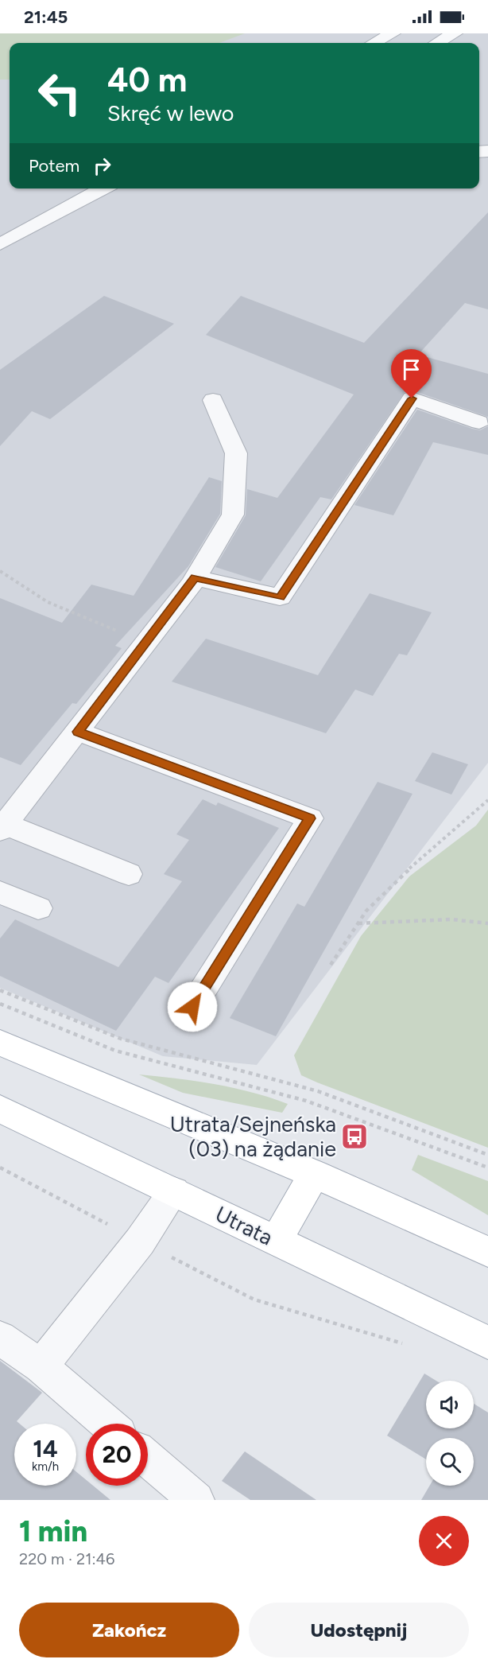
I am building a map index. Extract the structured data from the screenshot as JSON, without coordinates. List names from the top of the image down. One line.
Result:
{"streets":{"main road":["Utrata"]},"places":{"bus stop":["Utrata/Sejneńska (03) na żądanie"]},"page":{"status":"21:45","turn":["40 m","Skręć w lewo"],"then":"Potem","speed":"14 km/h","limit":"20","heading":["1 min","220 m · 21:46"],"buttons":["Zakończ","Udostępnij"]}}
